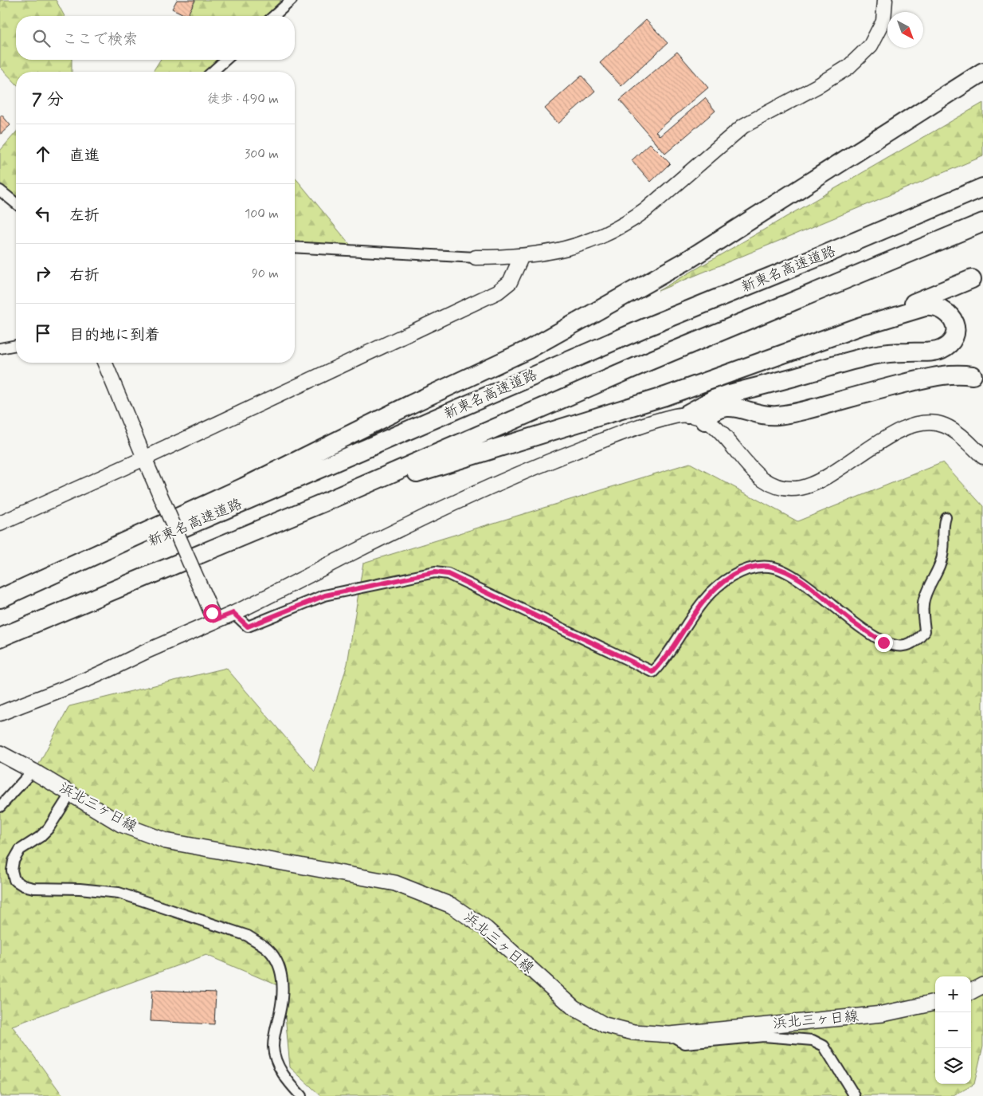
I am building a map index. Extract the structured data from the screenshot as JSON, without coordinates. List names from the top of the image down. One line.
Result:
{"streets":{"highway":["新東名高速道路"],"main road":["浜北三ヶ日線"]},"north":"bottom right","page":{"search":"ここで検索","heading":["7 分","徒歩 · 490 m"],"list":[["直進","300 m"],["左折","100 m"],["右折","90 m"],"目的地に到着"],"map_buttons":["+","−"]}}
